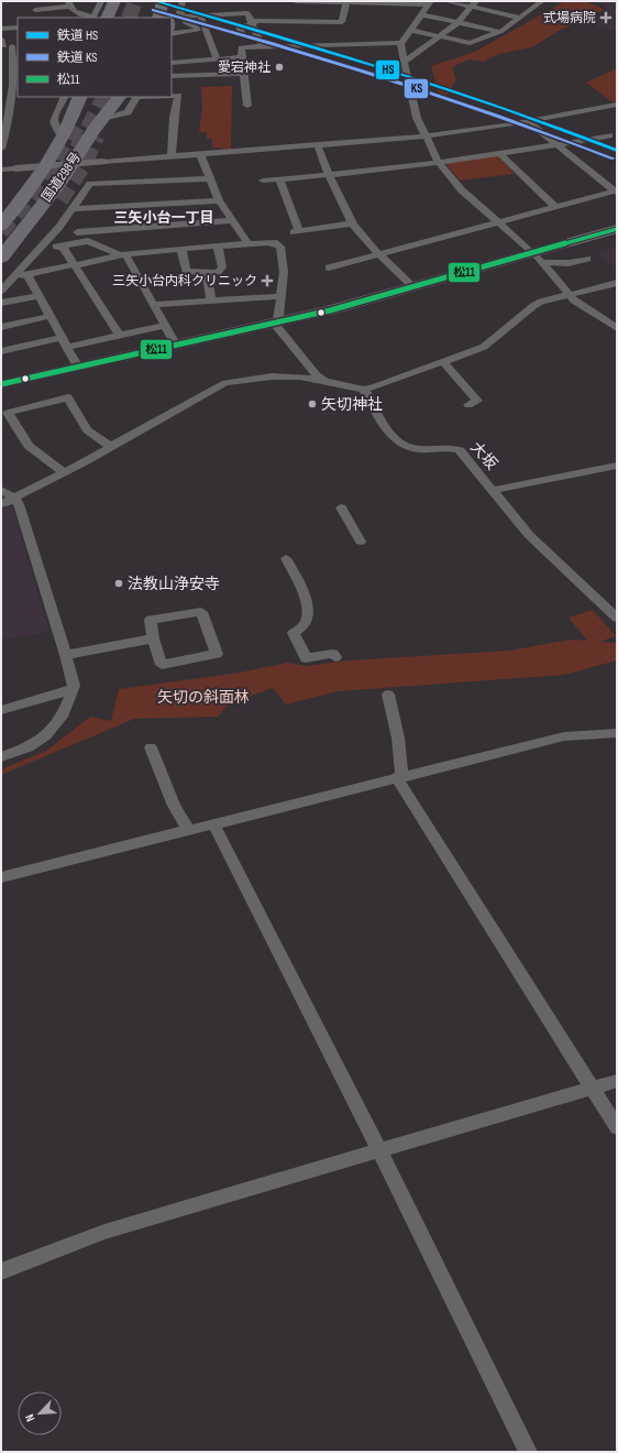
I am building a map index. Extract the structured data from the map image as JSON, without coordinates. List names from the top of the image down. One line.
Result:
{"streets":{"highway":["国道298号"],"street":["大坂"]},"districts":["三矢小台一丁目"],"parks":["矢切の斜面林"],"places":{"health":["式場病院","三矢小台内科クリニック"],"other":["愛宕神社","矢切神社","法教山浄安寺"]},"lines":["rail line HS","rail line KS","transit line 松11"],"legend":["鉄道 HS","鉄道 KS","松11"],"north":"bottom left"}
